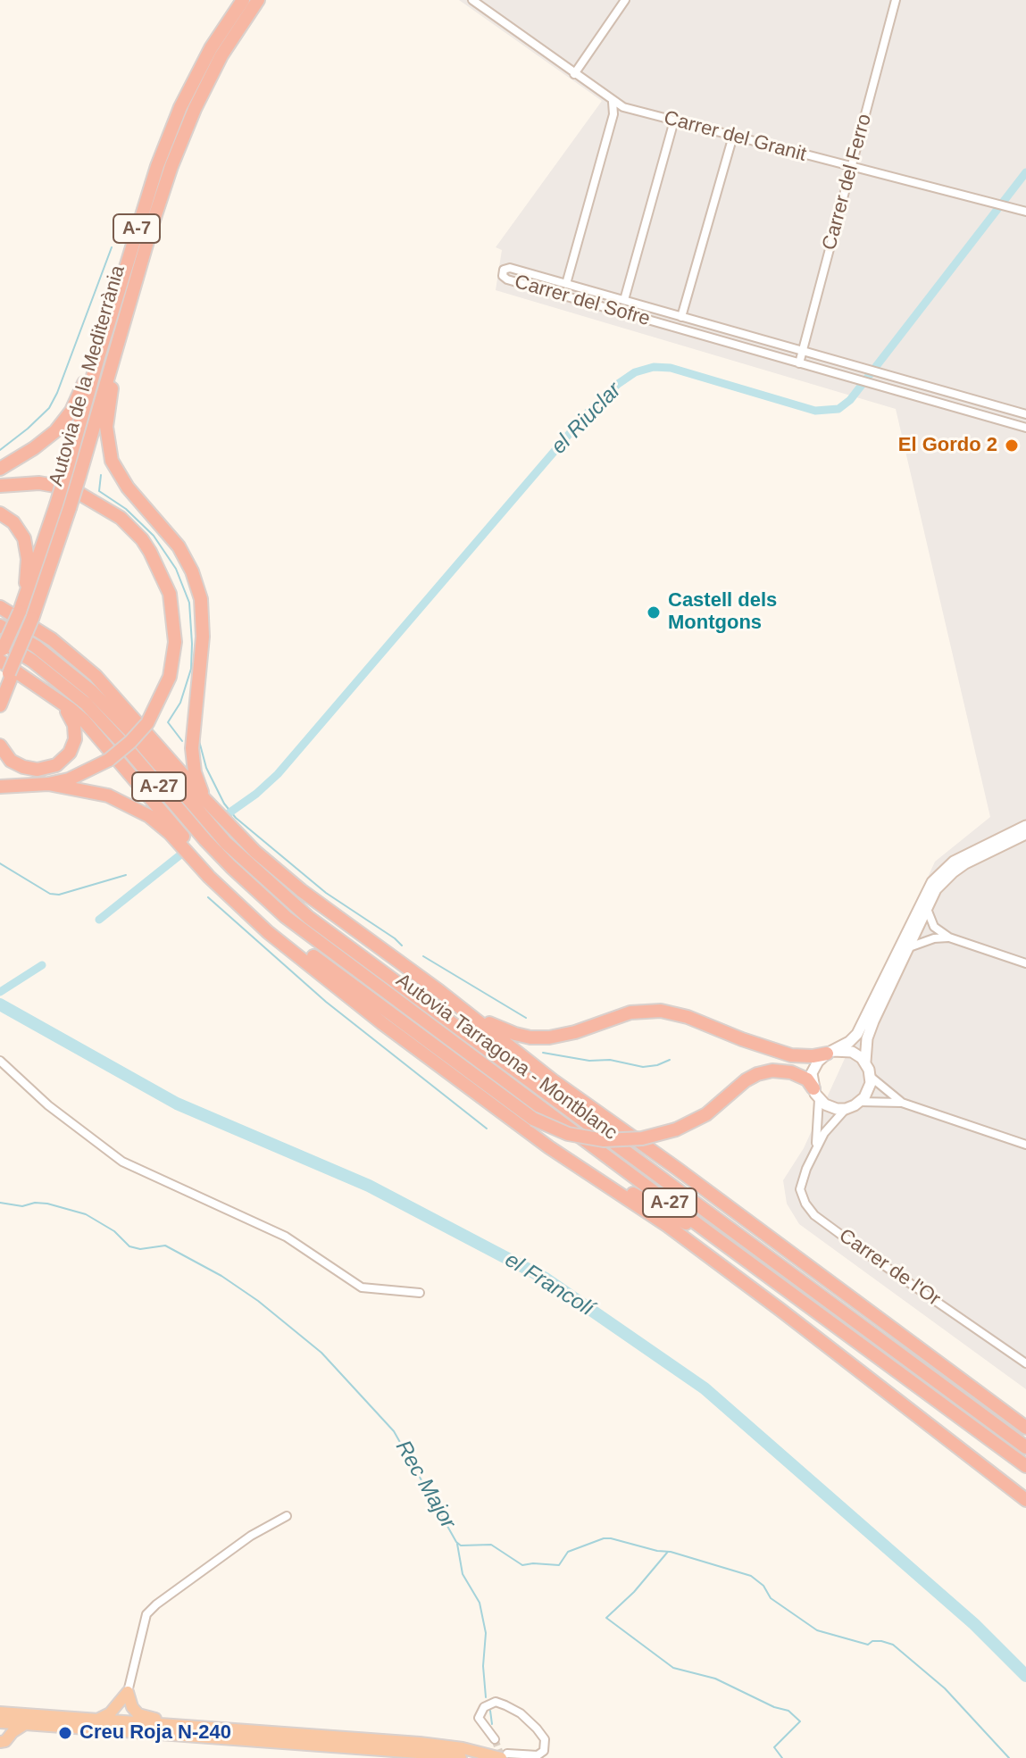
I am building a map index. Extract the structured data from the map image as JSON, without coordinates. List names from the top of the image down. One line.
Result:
{"streets":{"highway":["A-7","Autovia de la Mediterrània","A-27","Autovia Tarragona - Montblanc"],"street":["Carrer del Granit","Carrer del Ferro","Carrer del Sofre","Carrer de l'Or"]},"crossings":[["Carrer del Granit","Carrer del Ferro"],["Carrer del Ferro","Carrer del Sofre"],["Autovia de la Mediterrània","Autovia Tarragona - Montblanc"]],"water":["el Riuclar","el Francolí","Rec Major"],"places":["El Gordo 2","Castell dels Montgons","Creu Roja N-240"]}
